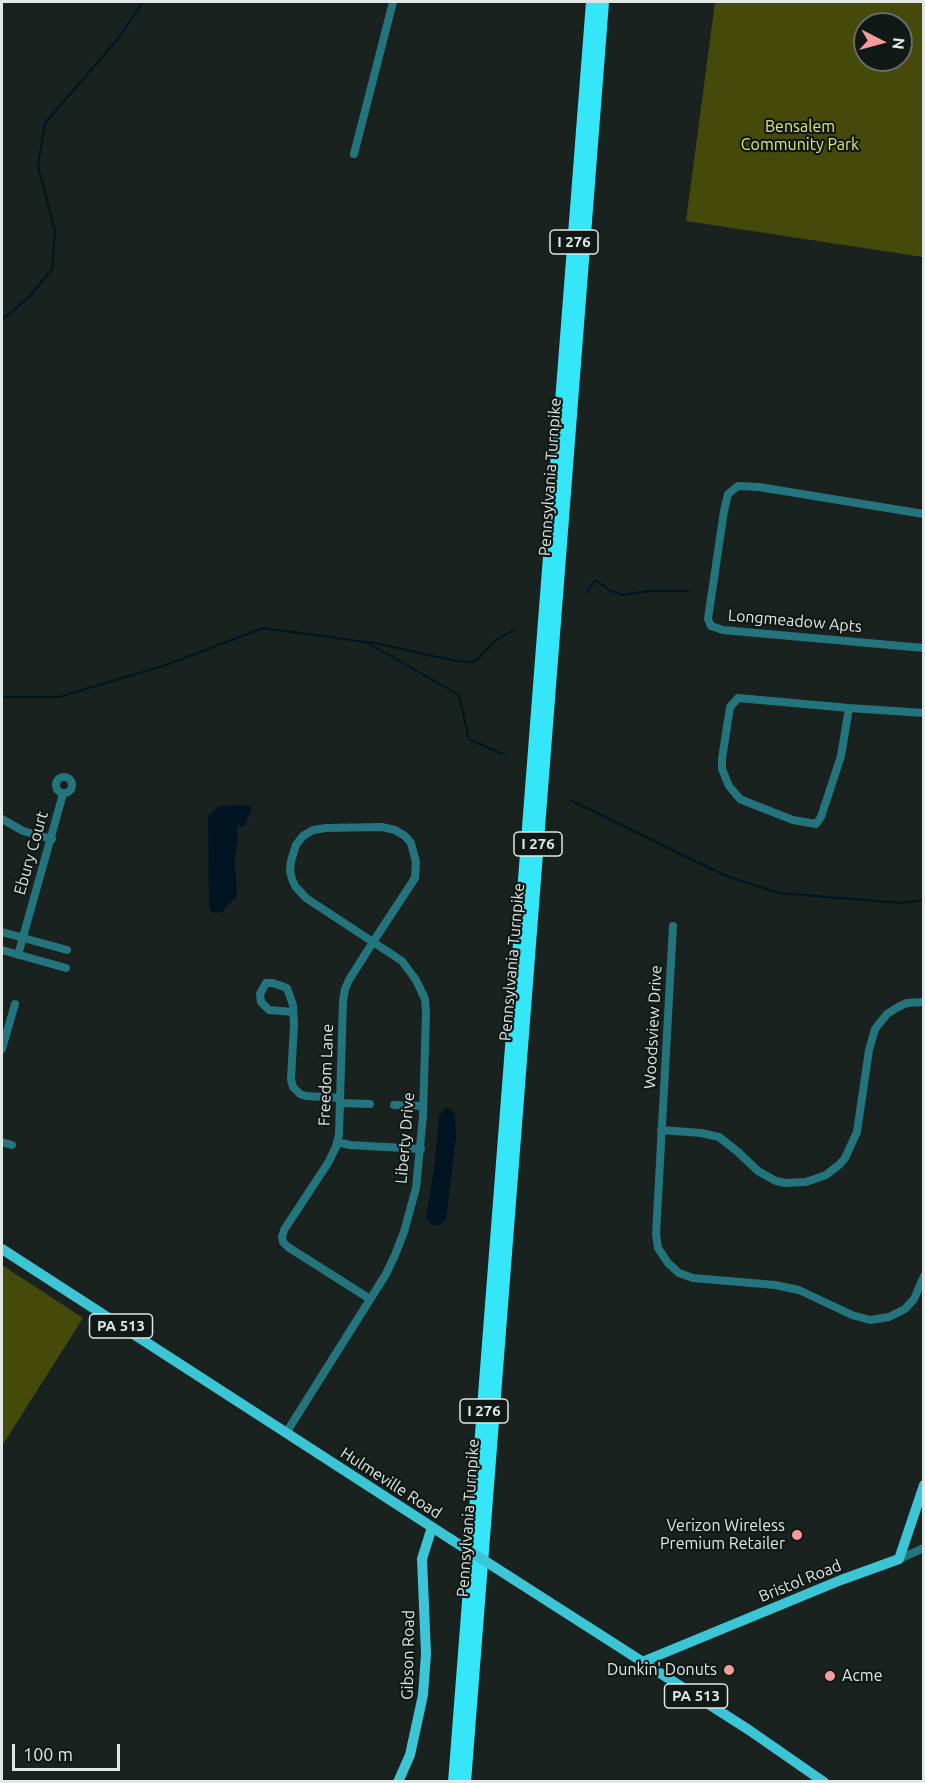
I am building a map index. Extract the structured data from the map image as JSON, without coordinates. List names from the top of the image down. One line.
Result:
{"streets":{"highway":["I 276","Pennsylvania Turnpike"],"main road":["PA 513","Hulmeville Road","Bristol Road","Gibson Road"],"street":["Longmeadow Apts","Ebury Court","Woodsview Drive","Freedom Lane","Liberty Drive"]},"crossings":[["Freedom Lane","Liberty Drive"],["Liberty Drive","Hulmeville Road"],["Hulmeville Road","Bristol Road"],["Hulmeville Road","Gibson Road"]],"parks":["Bensalem Community Park"],"places":["Verizon Wireless Premium Retailer","Dunkin' Donuts","Acme"],"scale_bar":"100 m","north":"right"}
